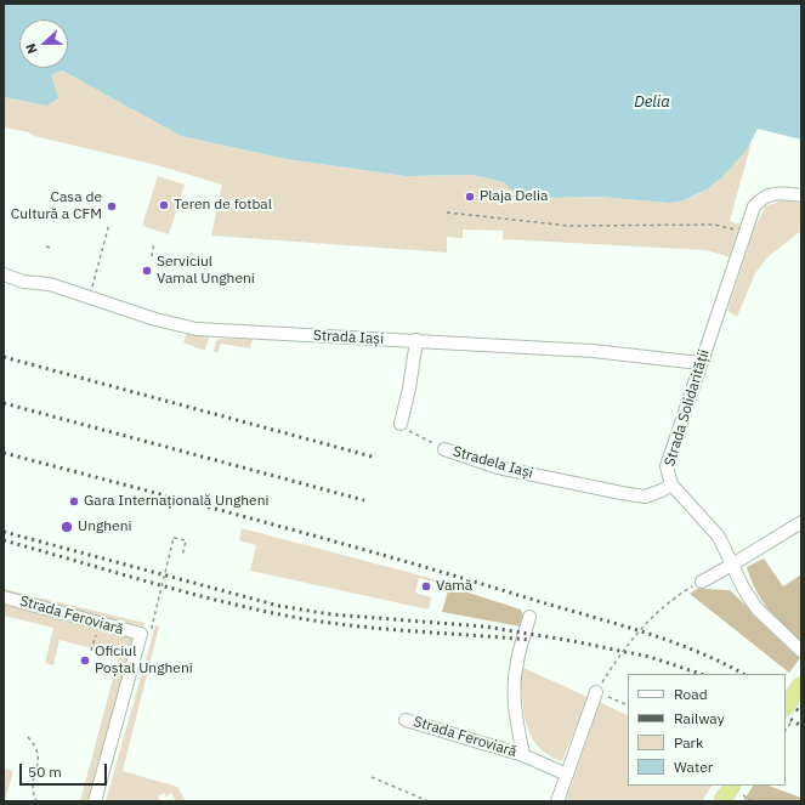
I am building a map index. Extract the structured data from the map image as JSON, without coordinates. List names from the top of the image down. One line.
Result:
{"streets":{"street":["Strada Iași","Strada Solidarității","Stradela Iași","Strada Feroviară"]},"crossings":[["Strada Iași","Strada Solidarității"],["Strada Solidarității","Stradela Iași"]],"water":["Delia"],"places":["Plaja Delia","Teren de fotbal","Casa de Cultură a CFM","Serviciul Vamal Ungheni","Gara Internațională Ungheni","Ungheni","Vamă","Oficiul Poștal Ungheni"],"legend":["Road","Railway","Park","Water"],"scale_bar":"50 m","north":"left"}
